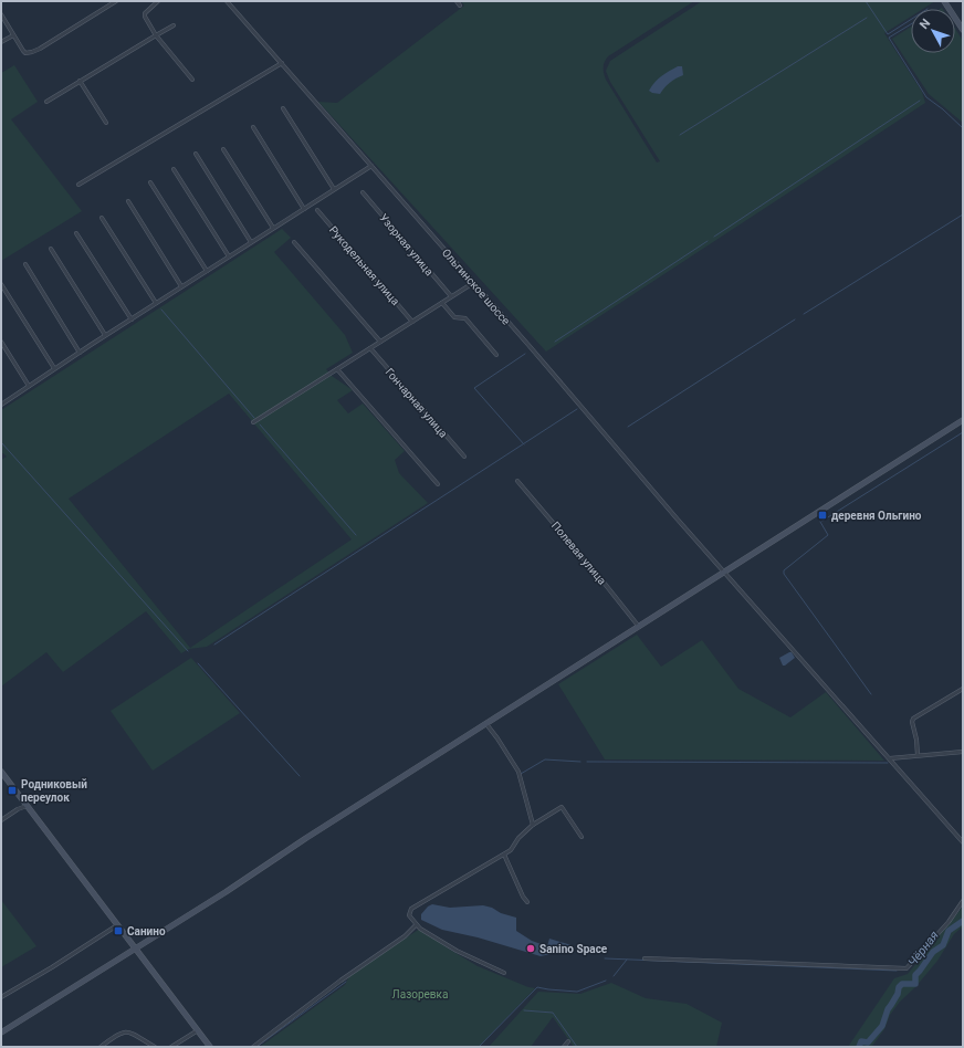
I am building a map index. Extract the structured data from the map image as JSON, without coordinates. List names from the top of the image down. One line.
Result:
{"streets":{"street":["Узорная улица","Рукодельная улица","Ольгинское шоссе","Гончарная улица","Полевая улица"]},"water":["Чёрная"],"parks":["Лазоревка"],"places":{"transit":["деревня Ольгино","Родниковый переулок","Санино"],"other":["Sanino Space"]},"north":"top left"}
